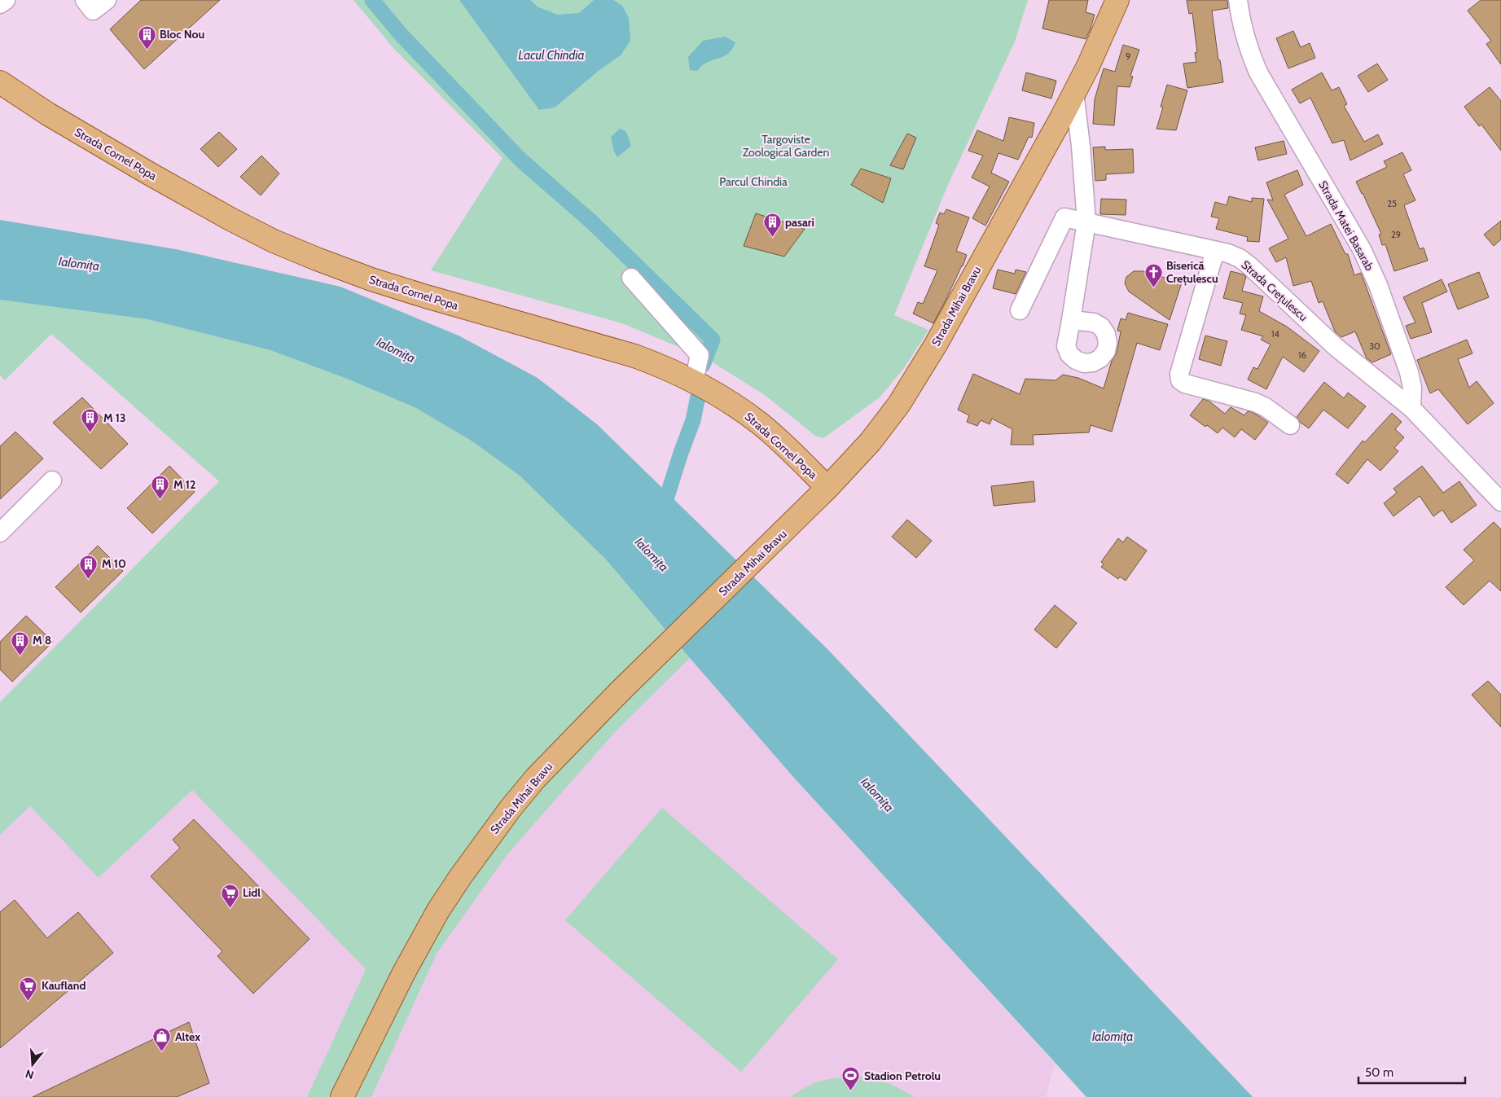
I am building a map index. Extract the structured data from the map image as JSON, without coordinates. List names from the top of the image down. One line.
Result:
{"streets":{"main road":["Strada Cornel Popa","Strada Mihai Bravu"],"street":["Strada Matei Basarab","Strada Crețulescu"]},"crossings":[["Strada Cornel Popa","Strada Mihai Bravu"],["Strada Matei Basarab","Strada Crețulescu"]],"water":["Lacul Chindia","Ialomița"],"parks":["Targoviste Zoological Garden","Parcul Chindia"],"places":{"building":["Bloc Nou","pasari","M 13","M 12","M 10","M 8"],"church":["Biserică Crețulescu"],"supermarket":["Lidl","Kaufland"],"shop":["Altex"],"sports":["Stadion Petrolu"]},"house_numbers":["9","25","29","14","30","16"],"scale_bar":"50 m","north":"bottom"}
